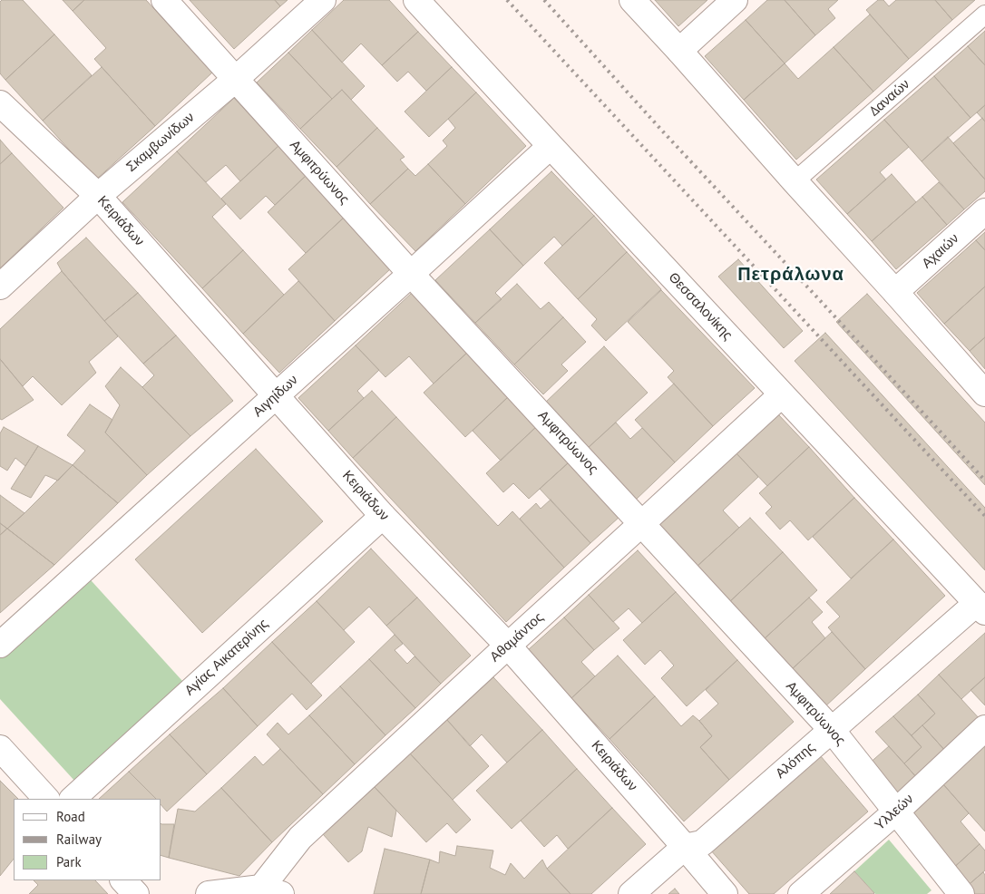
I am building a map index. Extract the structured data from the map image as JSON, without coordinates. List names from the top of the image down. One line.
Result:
{"streets":{"street":["Σκαμβωνίδων","Αμφιτρύωνος","Κειριάδων","Αχαιών","Θεσσαλονίκης","Αιγηίδων","Αθαμάντος","Αγίας Αικατερίνης","Αλόπης","Υλλεών"],"lane":["Δαναών"]},"crossings":[["Σκαμβωνίδων","Αμφιτρύωνος"],["Σκαμβωνίδων","Κειριάδων"],["Αμφιτρύωνος","Αιγηίδων"],["Αμφιτρύωνος","Αθαμάντος"],["Αμφιτρύωνος","Αλόπης"],["Αμφιτρύωνος","Υλλεών"],["Κειριάδων","Αιγηίδων"],["Κειριάδων","Αθαμάντος"],["Κειριάδων","Αγίας Αικατερίνης"],["Κειριάδων","Αλόπης"],["Θεσσαλονίκης","Αιγηίδων"],["Θεσσαλονίκης","Αθαμάντος"],["Θεσσαλονίκης","Αλόπης"]],"districts":["Πετράλωνα"],"legend":["Road","Railway","Park"]}
